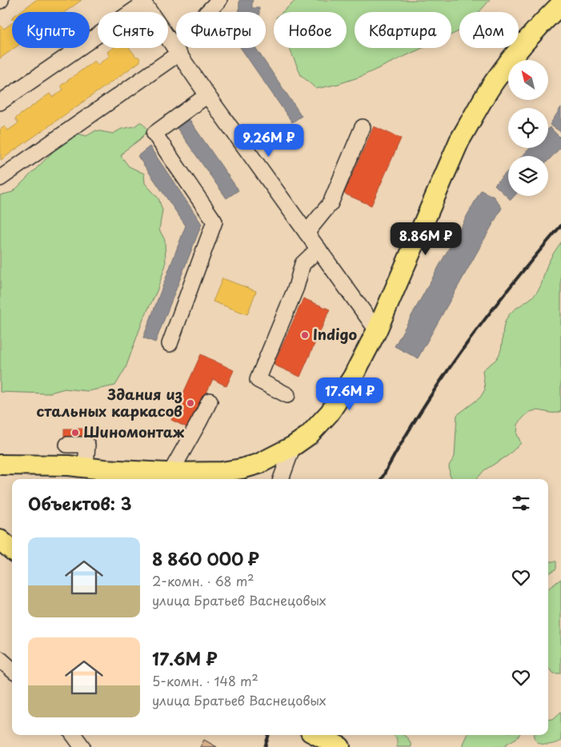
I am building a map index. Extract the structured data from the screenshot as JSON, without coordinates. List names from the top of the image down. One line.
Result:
{"places":["Indigo","Здания из стальных каркасов","Шиномонтаж"],"north":"top left","page":{"chip":["Купить","Снять","Фильтры","Новое","Квартира","Дом"],"price":["9.26M ₽","8.86M ₽","17.6M ₽"],"heading":"Объектов: 3","list":[{"name":"8 860 000 ₽","note":"2-комн. · 68 m² · улица Братьев Васнецовых"},{"name":"17.6M ₽","note":"5-комн. · 148 m² · улица Братьев Васнецовых"}]}}
